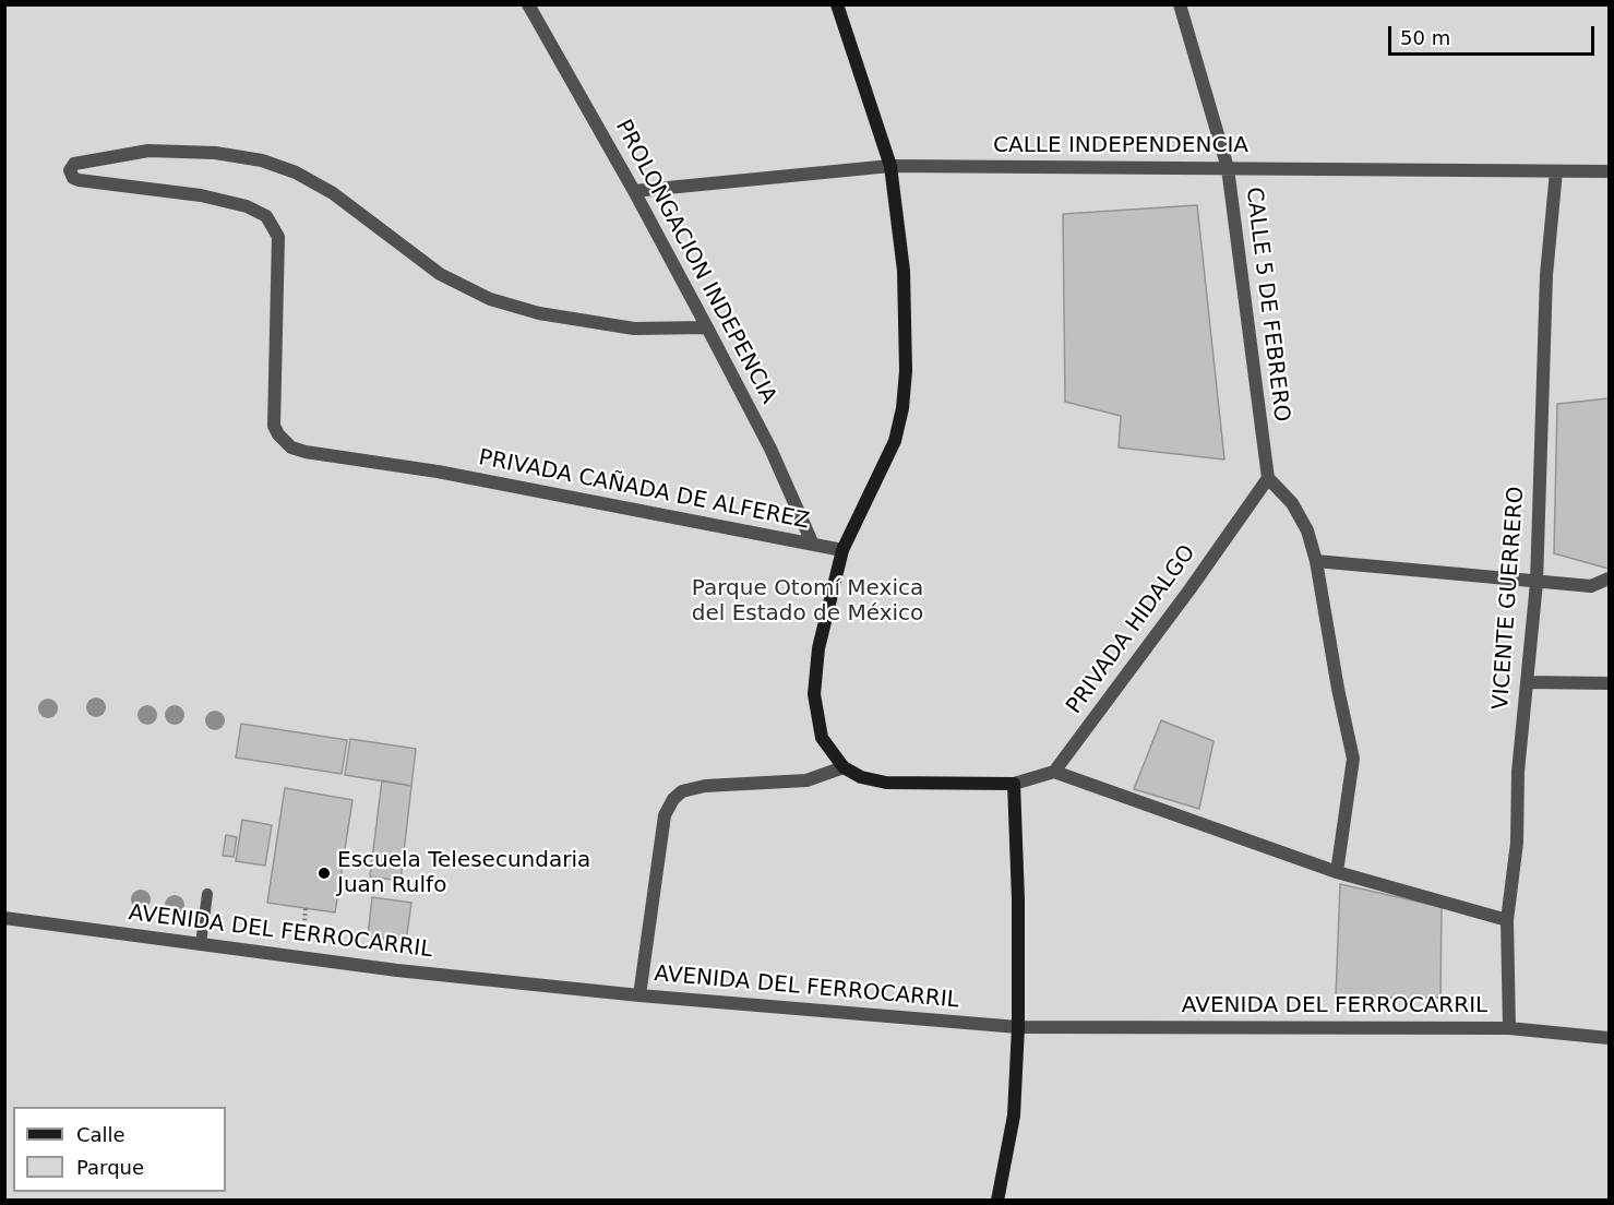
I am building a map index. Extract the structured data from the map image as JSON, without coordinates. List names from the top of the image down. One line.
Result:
{"streets":{"street":["CALLE INDEPENDENCIA","PROLONGACION INDEPENCIA","CALLE 5 DE FEBRERO","PRIVADA CAÑADA DE ALFEREZ","VICENTE GUERRERO","PRIVADA HIDALGO","AVENIDA DEL FERROCARRIL"]},"crossings":[["CALLE INDEPENDENCIA","PROLONGACION INDEPENCIA"],["CALLE INDEPENDENCIA","CALLE 5 DE FEBRERO"],["CALLE INDEPENDENCIA","VICENTE GUERRERO"],["PROLONGACION INDEPENCIA","PRIVADA CAÑADA DE ALFEREZ"],["CALLE 5 DE FEBRERO","PRIVADA HIDALGO"],["VICENTE GUERRERO","AVENIDA DEL FERROCARRIL"]],"parks":["Parque Otomí Mexica del Estado de México"],"places":["Escuela Telesecundaria Juan Rulfo"],"legend":["Calle","Parque"],"scale_bar":"50 m"}
